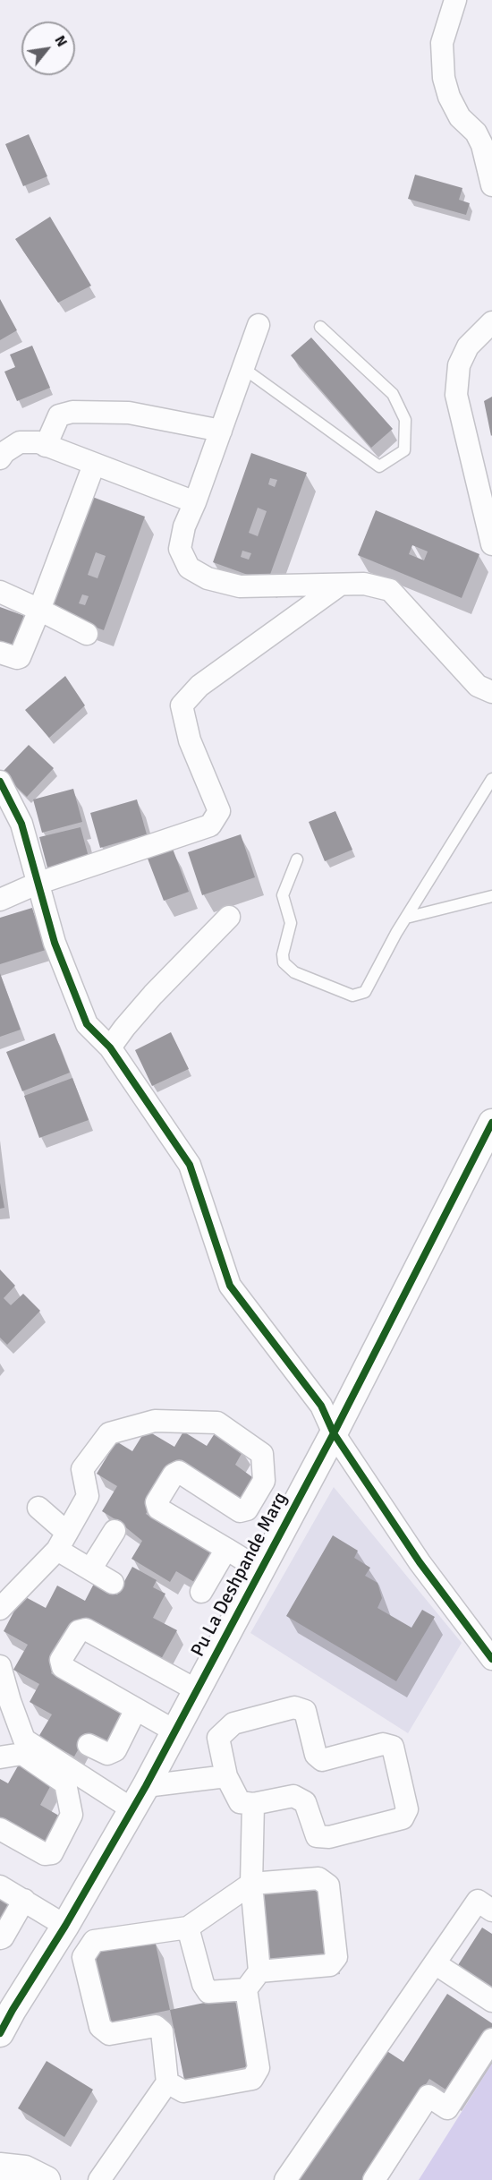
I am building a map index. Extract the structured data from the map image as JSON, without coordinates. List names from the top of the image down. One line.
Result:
{"streets":{"street":["Pu La Deshpande Marg"]},"north":"top right"}
